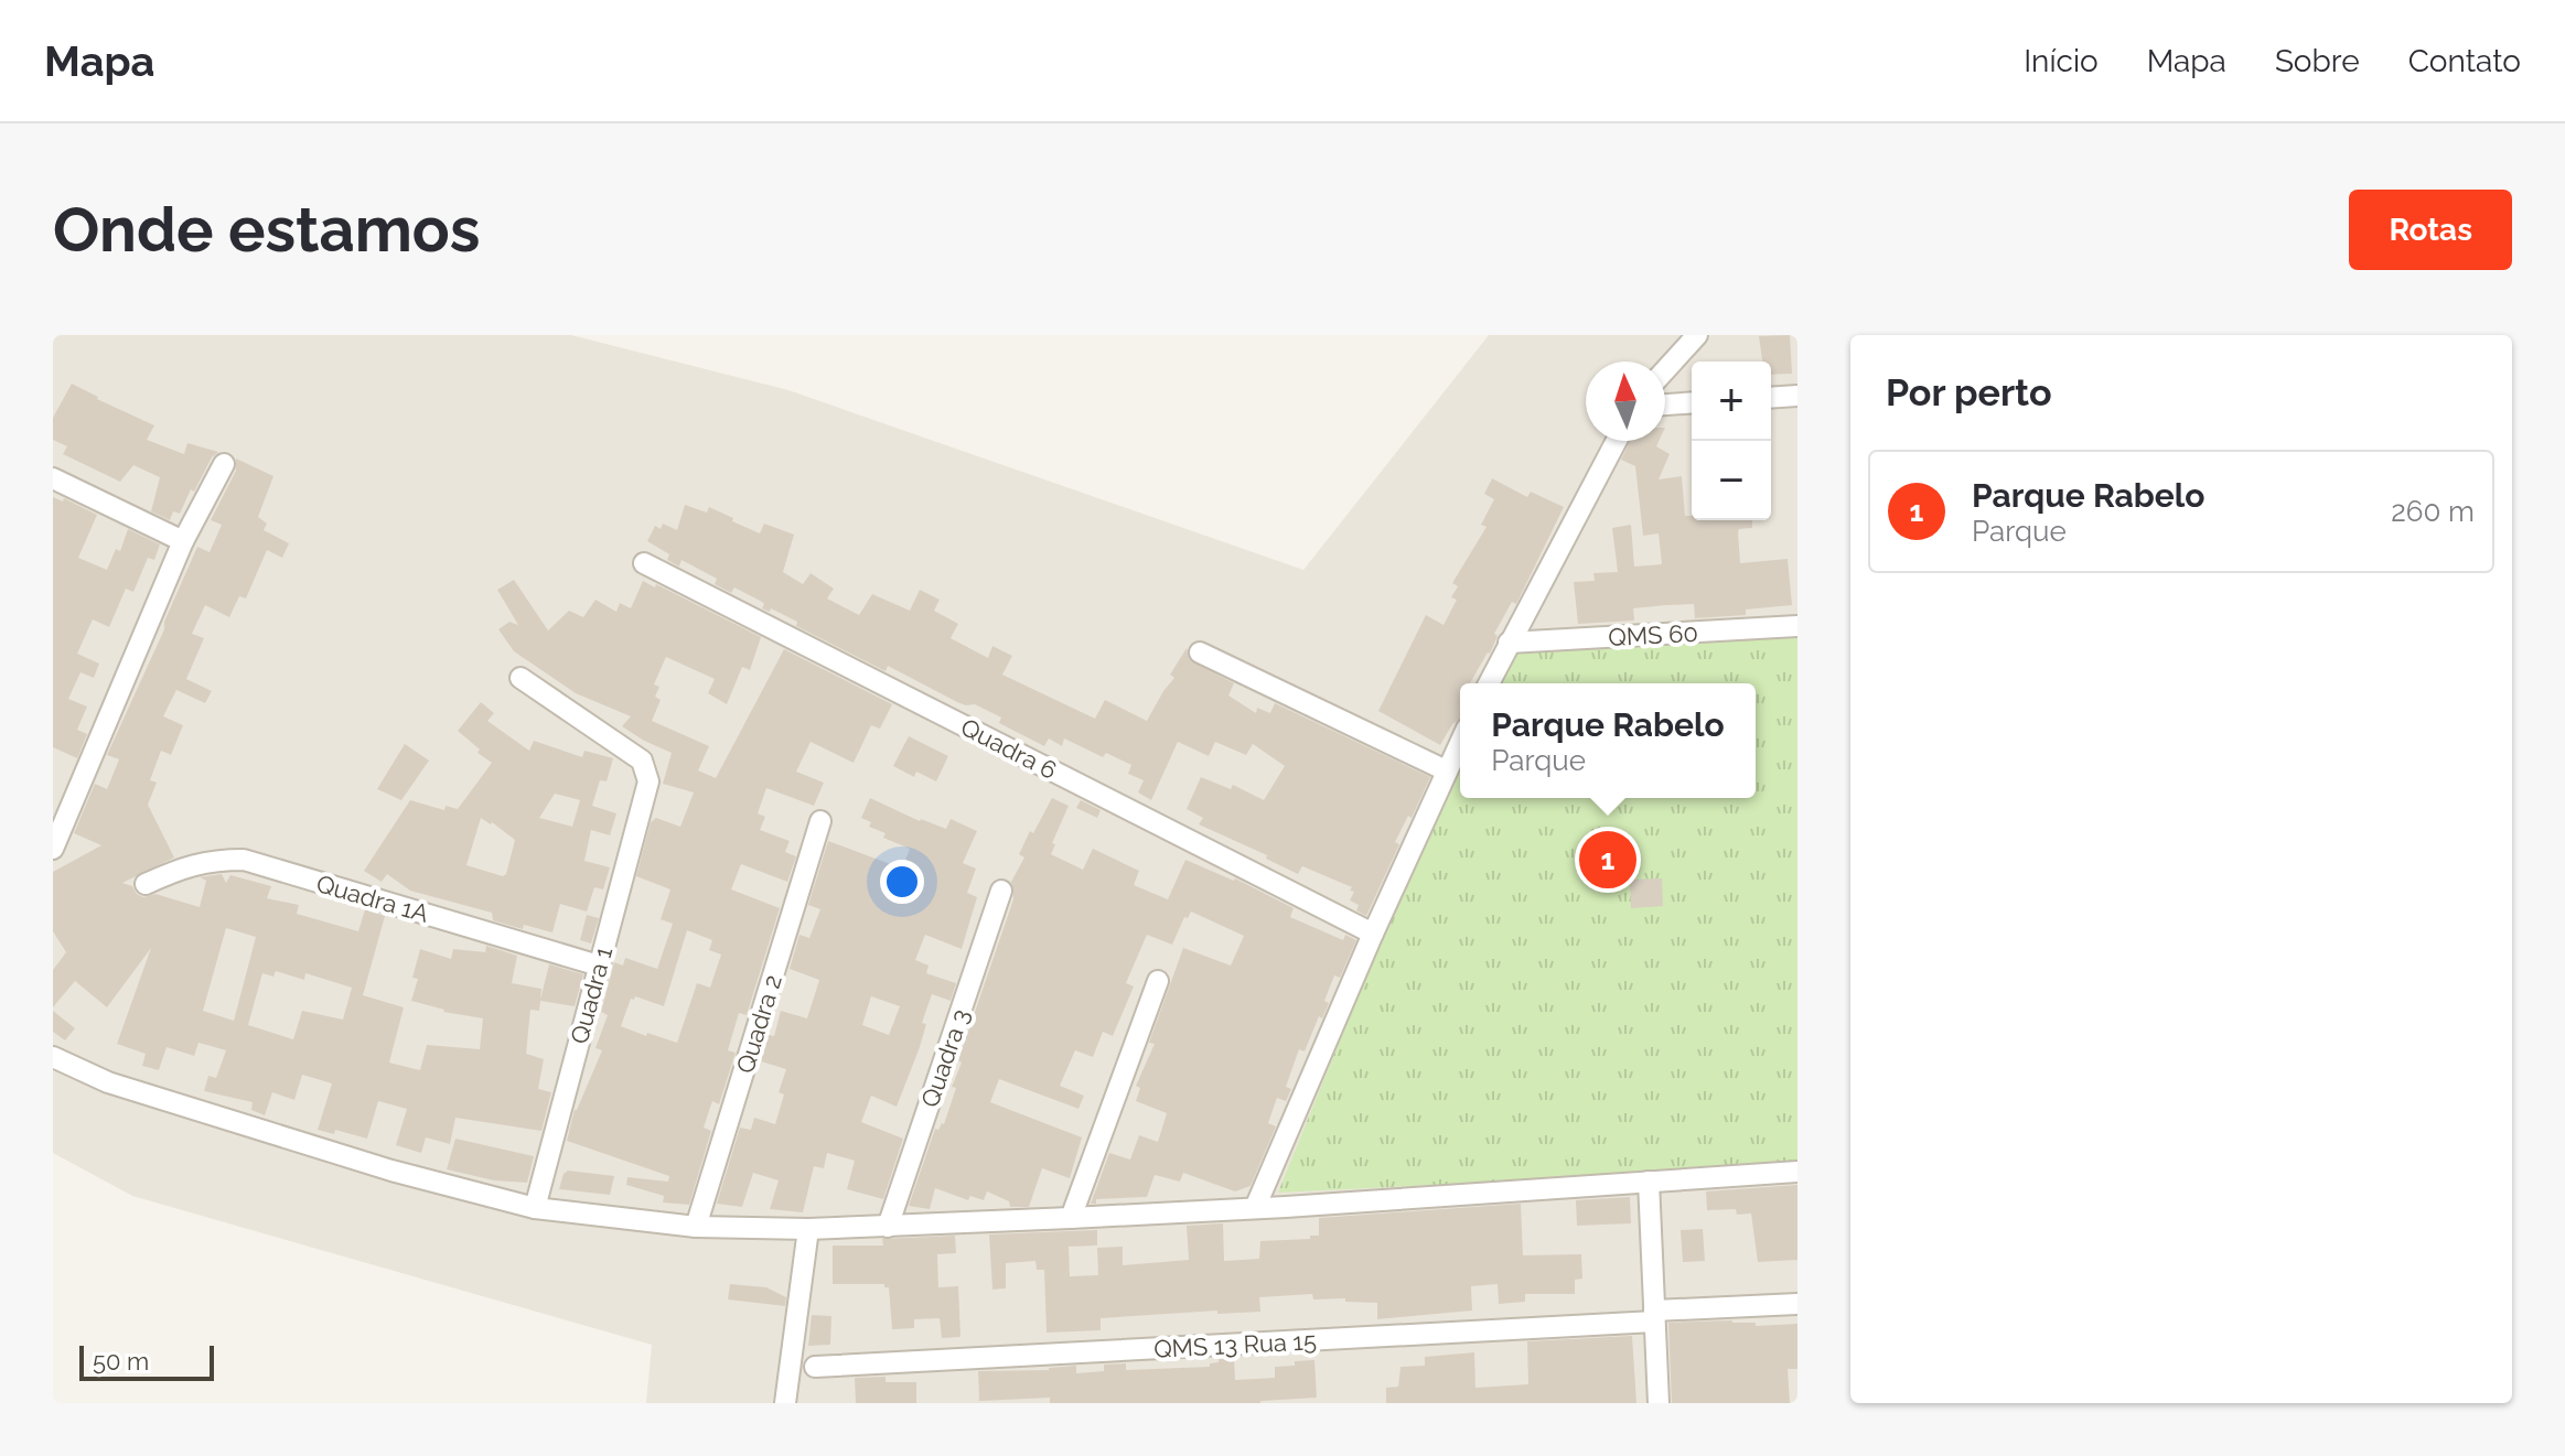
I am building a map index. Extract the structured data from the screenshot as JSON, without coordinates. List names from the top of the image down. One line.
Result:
{"streets":{"street":["QMS 60","Quadra 6","Quadra 1A","Quadra 1","Quadra 2","Quadra 3","QMS 13 Rua 15"]},"crossings":[["Quadra 1A","Quadra 1"]],"scale_bar":"50 m","north":"top","page":{"header":"Mapa","nav":["Início","Mapa","Sobre","Contato"],"buttons":"Rotas","title":"Onde estamos","heading":"Por perto","map_buttons":["+","−"],"list":[{"mark":"1","name":"Parque Rabelo","note":"Parque","value":"260 m"}],"popup":["Parque Rabelo","Parque"],"pins":"1","scale":"50 m"}}
